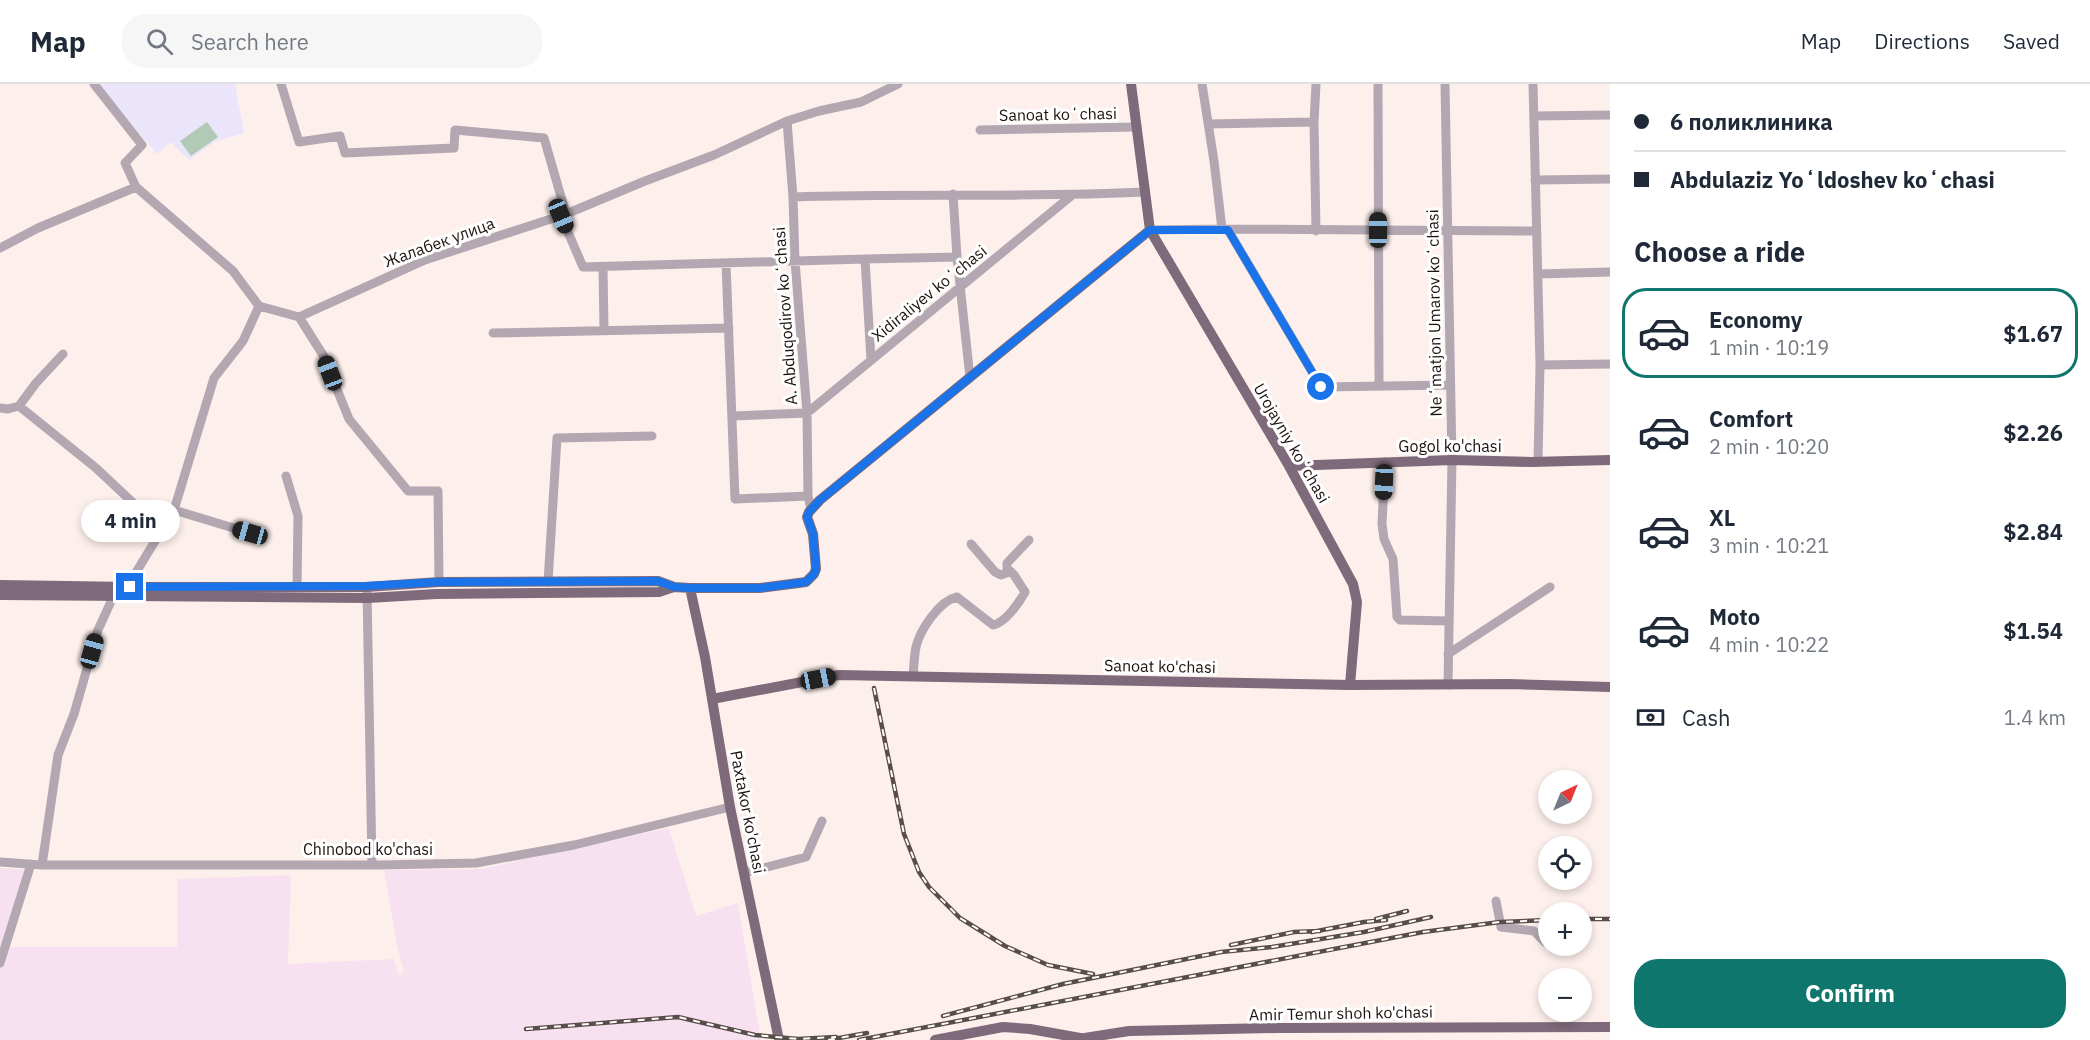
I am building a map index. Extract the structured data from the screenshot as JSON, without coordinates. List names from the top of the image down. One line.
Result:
{"streets":{"main road":["Urоjayniy koʻchasi","Gogol ko'chasi","Sanoat ko'chasi","Paxtakor ko'chasi","Amir Temur shoh ko'chasi"],"street":["Sanoat koʻchasi","Жалабек улица","Xidiraliyev koʻchasi","Neʻmatjon Umarov koʻchasi","A. Abduqodirov koʻchasi","Chinobod ko'chasi"]},"crossings":[["Жалабек улица","A. Abduqodirov koʻchasi"],["Xidiraliyev koʻchasi","A. Abduqodirov koʻchasi"],["Neʻmatjon Umarov koʻchasi","Gogol ko'chasi"],["Neʻmatjon Umarov koʻchasi","Sanoat ko'chasi"],["Urоjayniy koʻchasi","Gogol ko'chasi"],["Urоjayniy koʻchasi","Sanoat ko'chasi"],["Sanoat ko'chasi","Paxtakor ko'chasi"],["Paxtakor ko'chasi","Chinobod ko'chasi"]],"north":"top right","page":{"header":"Map","search":"Search here","nav":["Map","Directions","Saved"],"banner":["6 поликлиника","Abdulaziz Yoʻldoshev koʻchasi"],"heading":"Choose a ride","list":[{"name":"Economy","note":"1 min · 10:19","value":"$1.67"},{"name":"Comfort","note":"2 min · 10:20","value":"$2.26"},{"name":"XL","note":"3 min · 10:21","value":"$2.84"},{"name":"Moto","note":"4 min · 10:22","value":"$1.54"}],"bubble":"4 min","pay":["Cash","1.4 km"],"map_buttons":["+","−"],"buttons":"Confirm"}}
